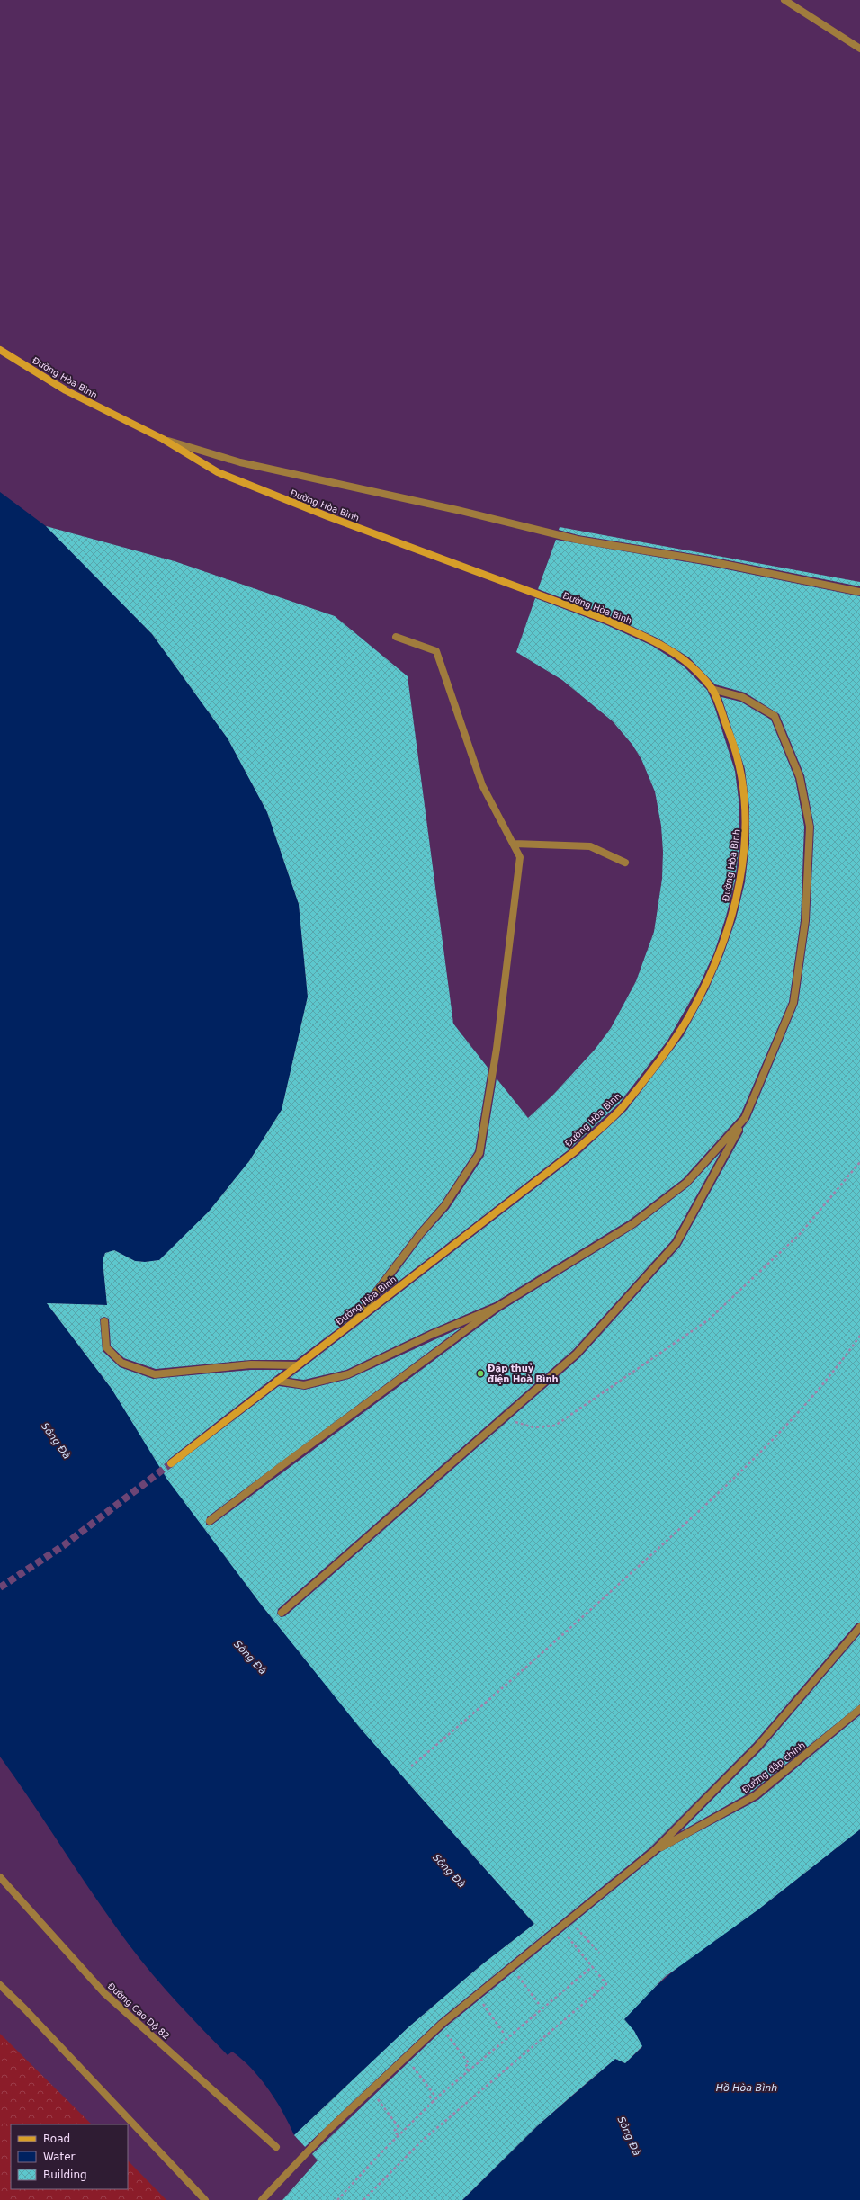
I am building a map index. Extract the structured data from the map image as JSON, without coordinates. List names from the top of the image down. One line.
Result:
{"streets":{"main road":["Đường Hòa Bình"],"street":["Đường đập chính","Đường Cao Dộ 82"]},"water":["Sông Đà","Hồ Hòa Bình"],"places":["Đập thuỷ điện Hoà Bình"],"legend":["Road","Water","Building"]}
